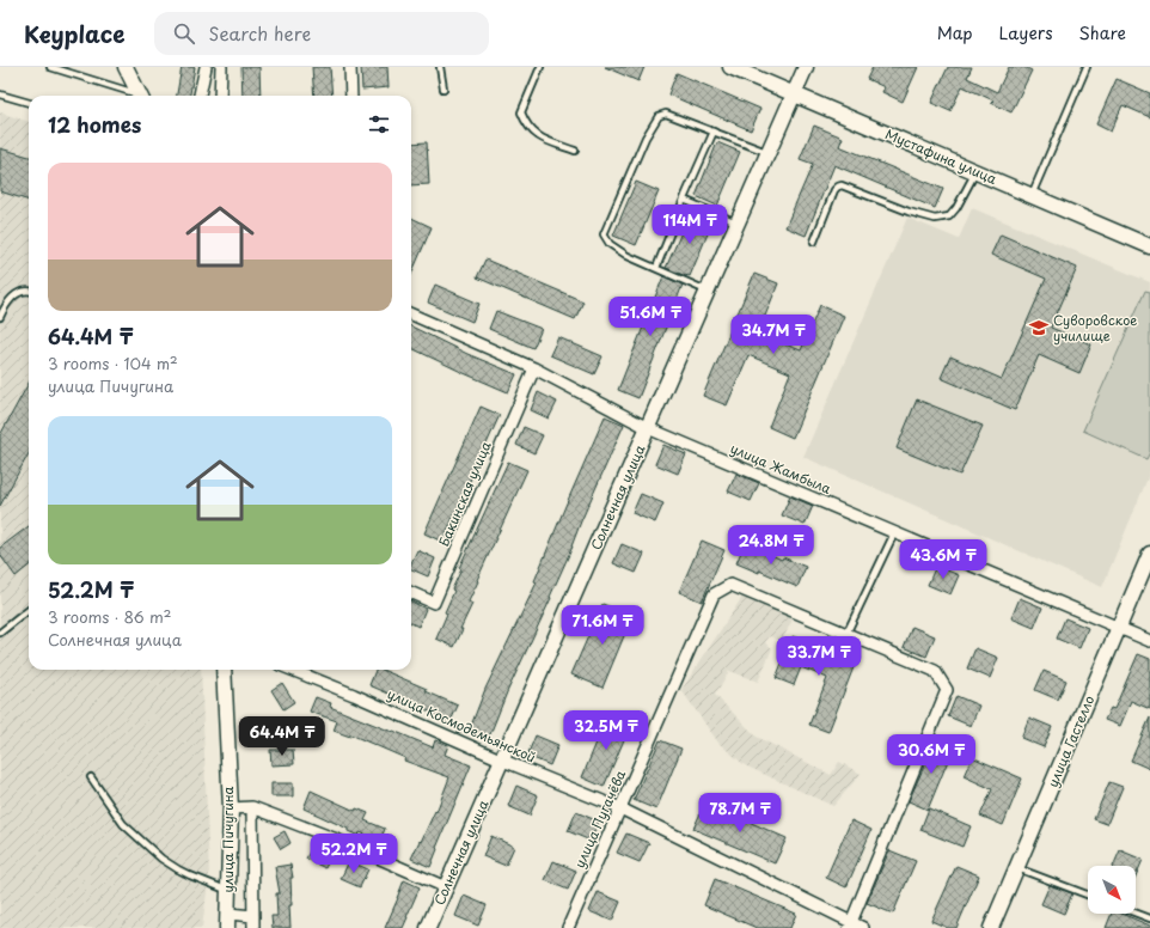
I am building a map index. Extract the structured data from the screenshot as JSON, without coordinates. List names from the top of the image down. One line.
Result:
{"streets":{"street":["Мустафина улица","улица Жамбыла","Бакинская улица","Солнечная улица","улица Космодемьянской","улица Гастелло","улица Пугачёва","улица Пичугина"]},"crossings":[["Мустафина улица","Солнечная улица"],["улица Жамбыла","Бакинская улица"],["улица Жамбыла","Солнечная улица"],["улица Жамбыла","улица Гастелло"],["Солнечная улица","улица Космодемьянской"],["улица Космодемьянской","улица Пугачёва"]],"places":{"school or university":["Суворовское училище"]},"north":"bottom right","page":{"header":"Keyplace","search":"Search here","nav":["Map","Layers","Share"],"heading":"12 homes","list":[{"name":"64.4M ₸","note":"3 rooms · 104 m² · улица Пичугина"},{"name":"52.2M ₸","note":"3 rooms · 86 m² · Солнечная улица"}],"price":["114M ₸","51.6M ₸","34.7M ₸","24.8M ₸","43.6M ₸","71.6M ₸","33.7M ₸","32.5M ₸","64.4M ₸","30.6M ₸","78.7M ₸","52.2M ₸"]}}
